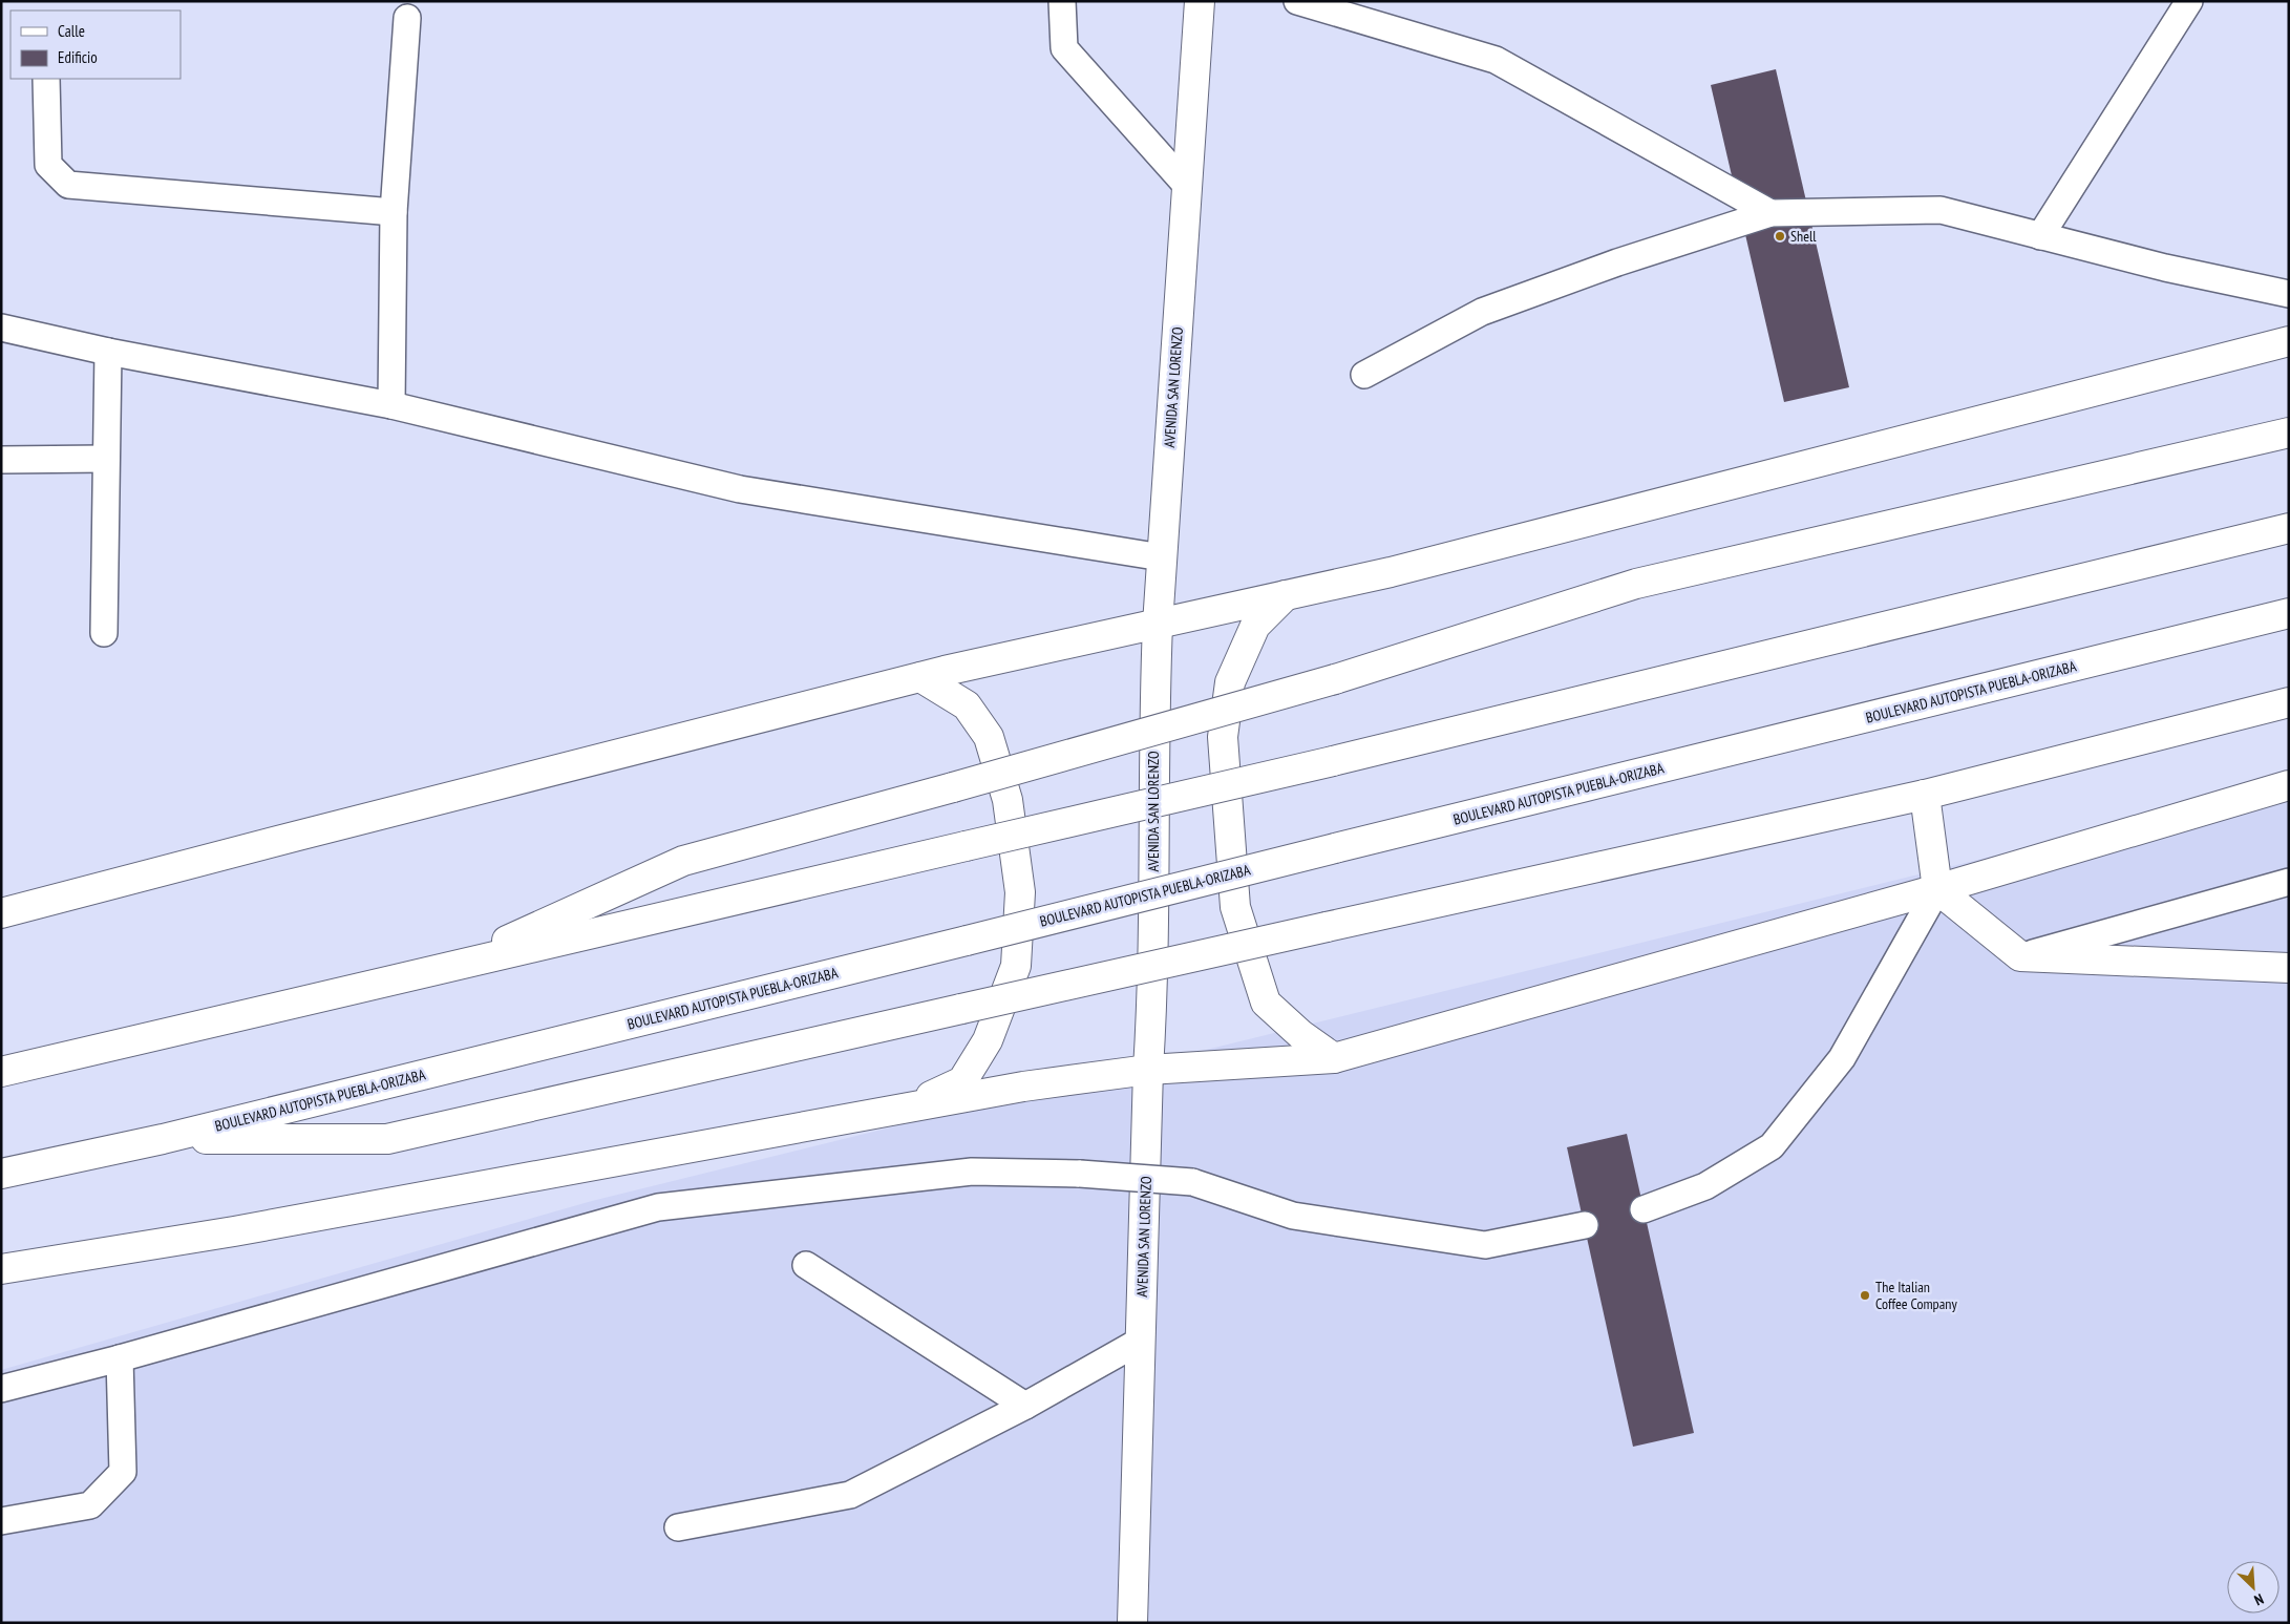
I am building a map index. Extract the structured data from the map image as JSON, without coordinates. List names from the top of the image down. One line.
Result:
{"streets":{"main road":["AVENIDA SAN LORENZO","BOULEVARD AUTOPISTA PUEBLA-ORIZABA"]},"places":["Shell","The Italian Coffee Company"],"legend":["Calle","Edificio"],"north":"bottom right"}
